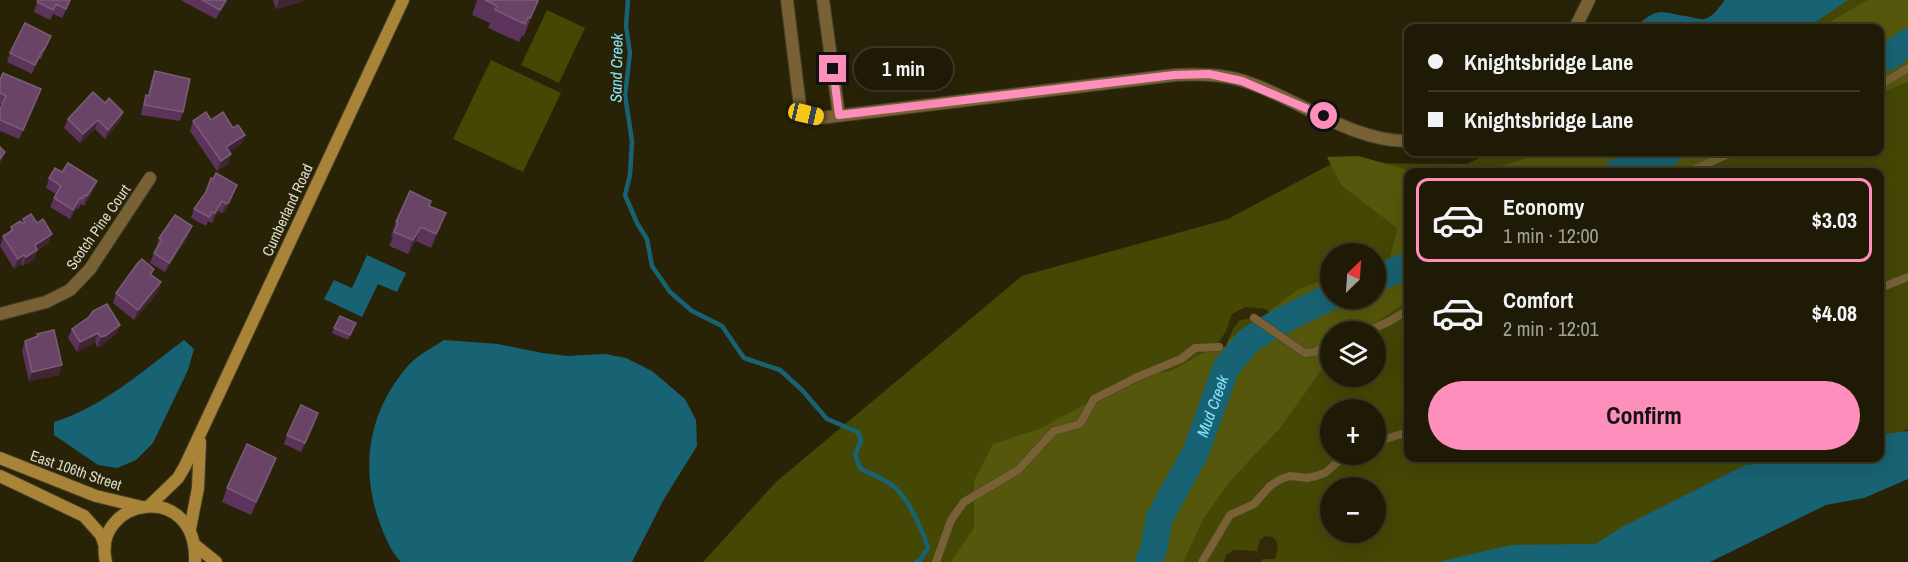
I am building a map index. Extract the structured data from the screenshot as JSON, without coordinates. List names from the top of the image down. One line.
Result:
{"streets":{"main road":["Cumberland Road","East 106th Street"],"street":["Scotch Pine Court"]},"crossings":[["Cumberland Road","East 106th Street"]],"water":["Sand Creek","Mud Creek"],"north":"top right","page":{"banner":["Knightsbridge Lane","Knightsbridge Lane"],"bubble":"1 min","list":[{"name":"Economy","note":"1 min · 12:00","value":"$3.03"},{"name":"Comfort","note":"2 min · 12:01","value":"$4.08"}],"map_buttons":["+","−"],"buttons":"Confirm"}}
